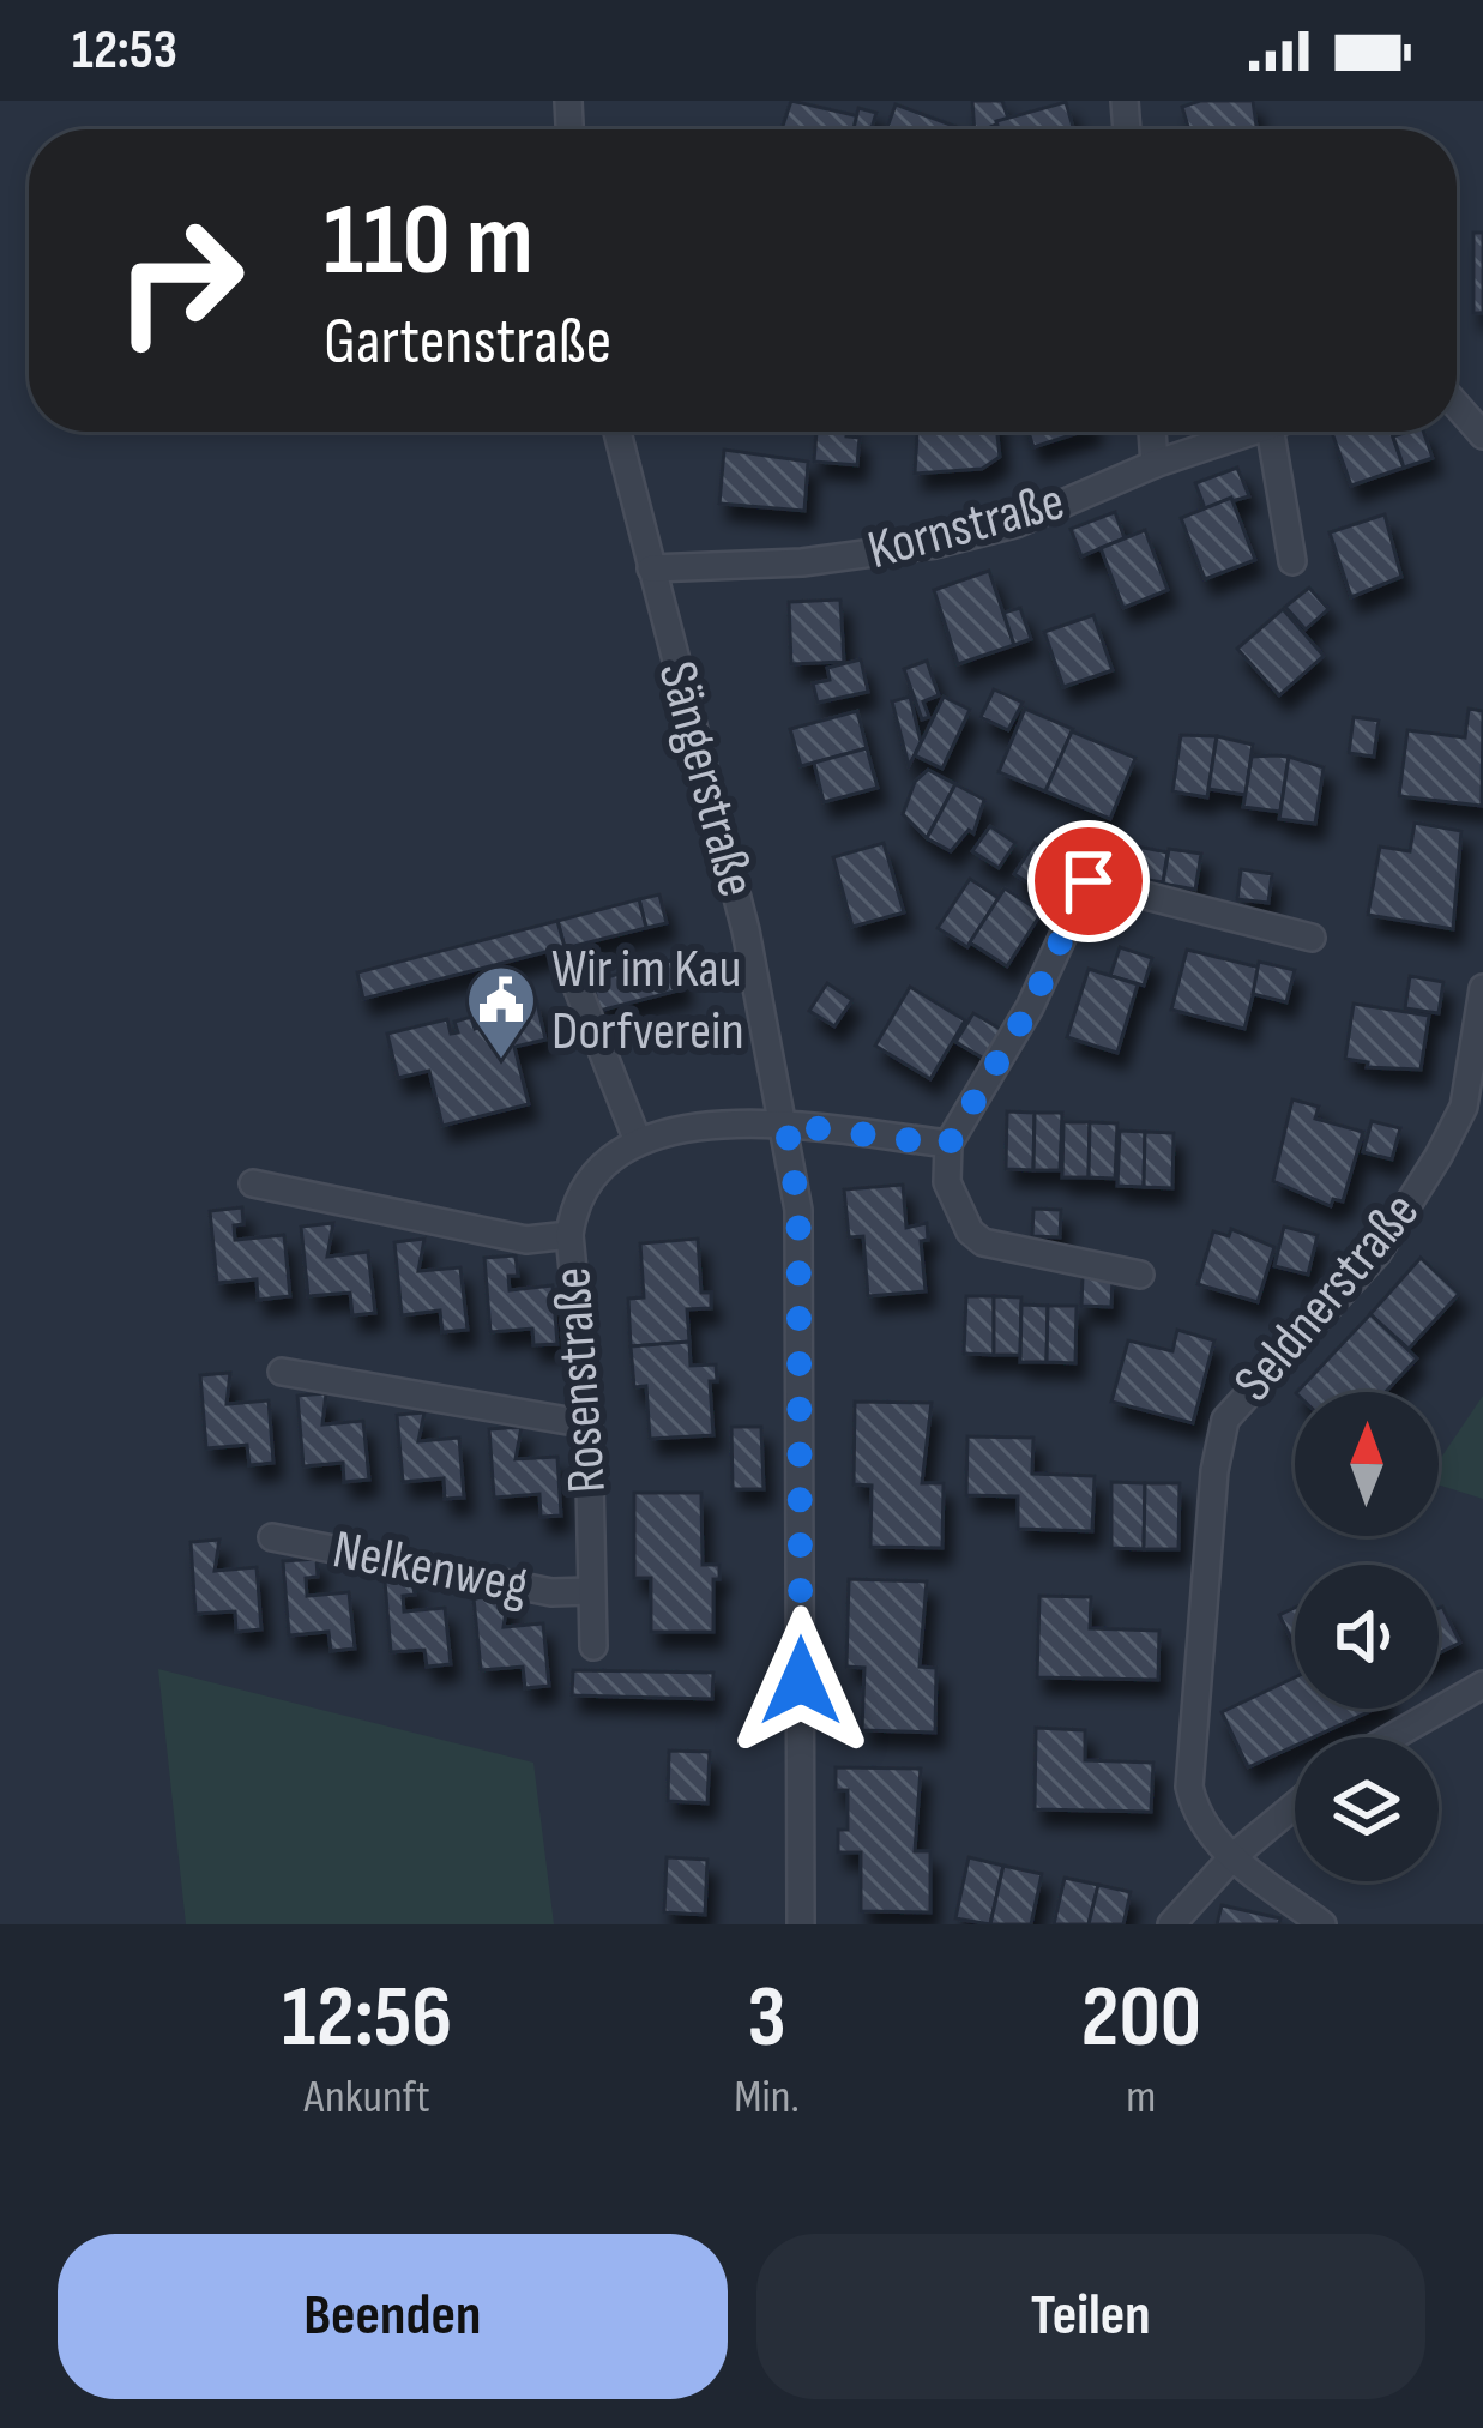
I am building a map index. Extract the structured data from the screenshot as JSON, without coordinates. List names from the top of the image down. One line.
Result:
{"streets":{"street":["Kornstraße","Sängerstraße","Seldnerstraße","Rosenstraße","Nelkenweg"]},"crossings":[["Kornstraße","Sängerstraße"],["Rosenstraße","Nelkenweg"]],"places":{"public building":["Wir im Kau Dorfverein"]},"north":"top","page":{"status":"12:53","turn":["110 m","Gartenstraße"],"eta":["12:56","Ankunft","3","Min.","200","m"],"buttons":["Beenden","Teilen"]}}
